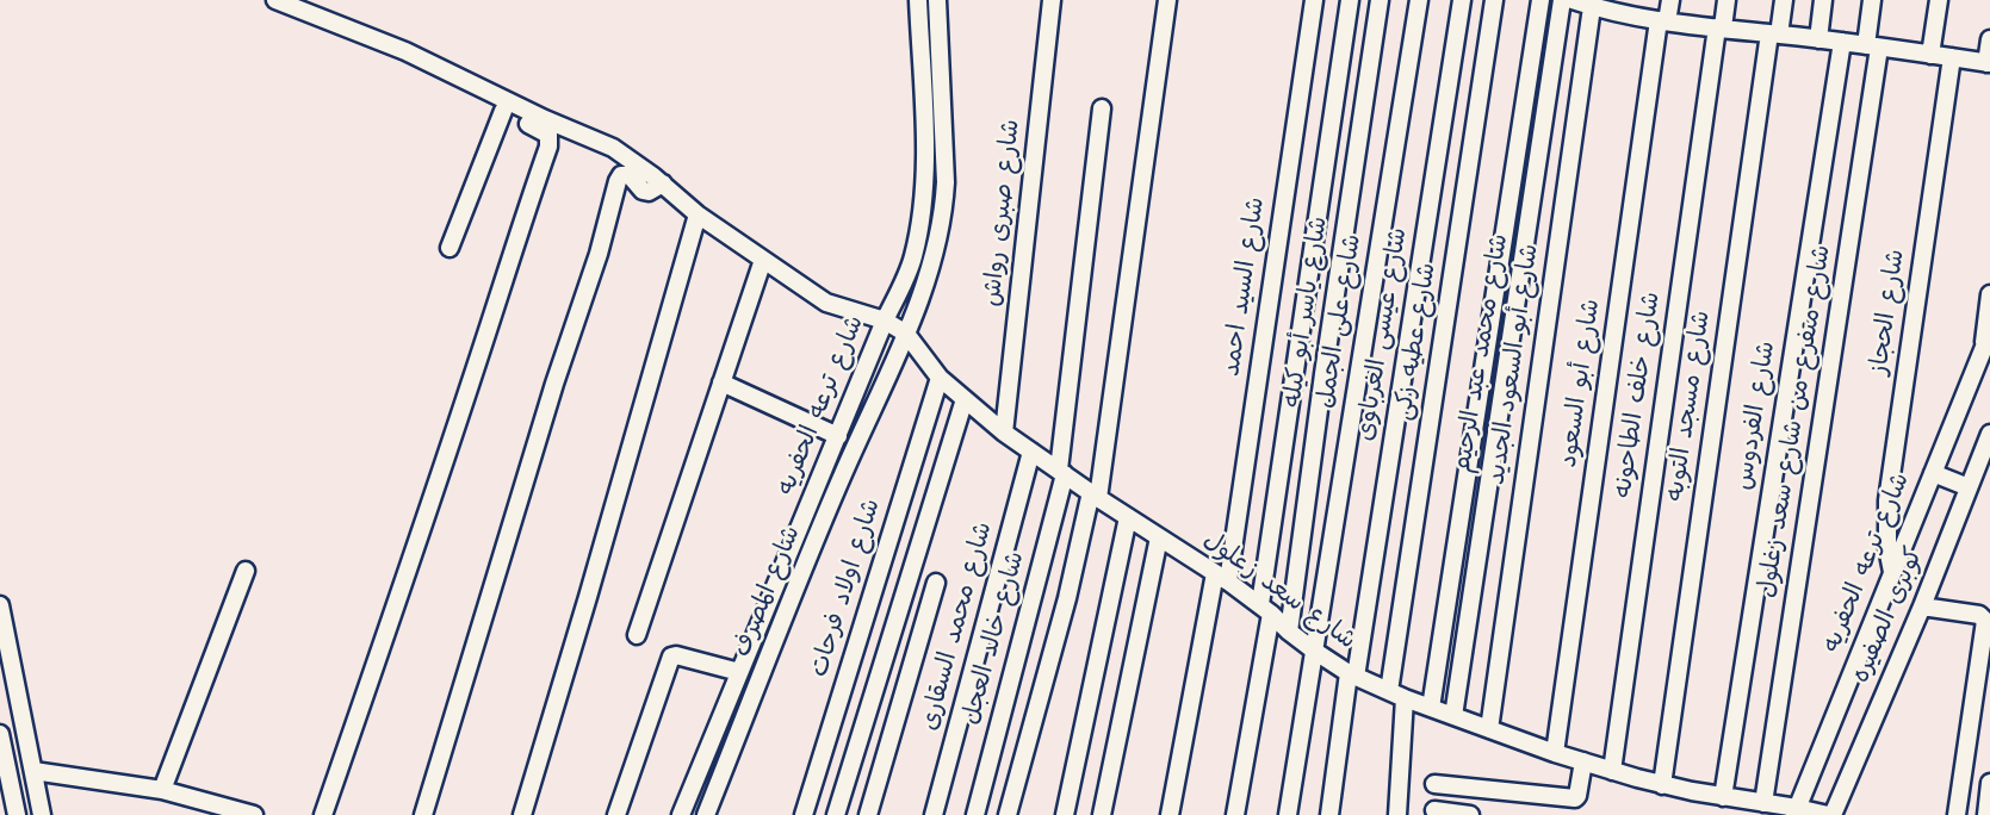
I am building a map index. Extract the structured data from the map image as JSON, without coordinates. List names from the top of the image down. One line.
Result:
{"streets":{"street":["شارع صبرى رواش","شارع السيد احمد","شارع ياسر أبو كيله","شارع الحجاز","شارع على الجمل","شارع عيسى الغرباوى","شارع عطيه زكى","شارع محمد عبد الرحيم","شارع أبو السعود الجديد","شارع أبو السعود","شارع خلف الطاحونه","شارع ترعه الحفريه","شارع مسجد التوبه","شارع الفردوس","شارع متفرع من شارع سعد زغلول","شارع اولاد فرحات","شارع المصرف","شارع سعد زعلول","كوبرى الصفيره","شارع محمد السقارى","شارع خالد العجل"]},"crossings":[["شارع صبرى رواش","شارع سعد زعلول"],["شارع السيد احمد","شارع سعد زعلول"],["شارع ياسر أبو كيله","شارع سعد زعلول"],["شارع الحجاز","شارع ترعه الحفريه"],["شارع على الجمل","شارع سعد زعلول"],["شارع عيسى الغرباوى","شارع سعد زعلول"],["شارع عطيه زكى","شارع سعد زعلول"],["شارع محمد عبد الرحيم","شارع سعد زعلول"],["شارع أبو السعود الجديد","شارع سعد زعلول"],["شارع أبو السعود","شارع سعد زعلول"],["شارع خلف الطاحونه","شارع سعد زعلول"],["شارع ترعه الحفريه","شارع سعد زعلول"],["شارع مسجد التوبه","شارع سعد زعلول"],["شارع الفردوس","شارع سعد زعلول"],["شارع متفرع من شارع سعد زغلول","شارع سعد زعلول"],["شارع اولاد فرحات","شارع سعد زعلول"],["شارع المصرف","شارع سعد زعلول"],["شارع سعد زعلول","كوبرى الصفيره"],["شارع سعد زعلول","شارع محمد السقارى"],["شارع سعد زعلول","شارع خالد العجل"]]}
